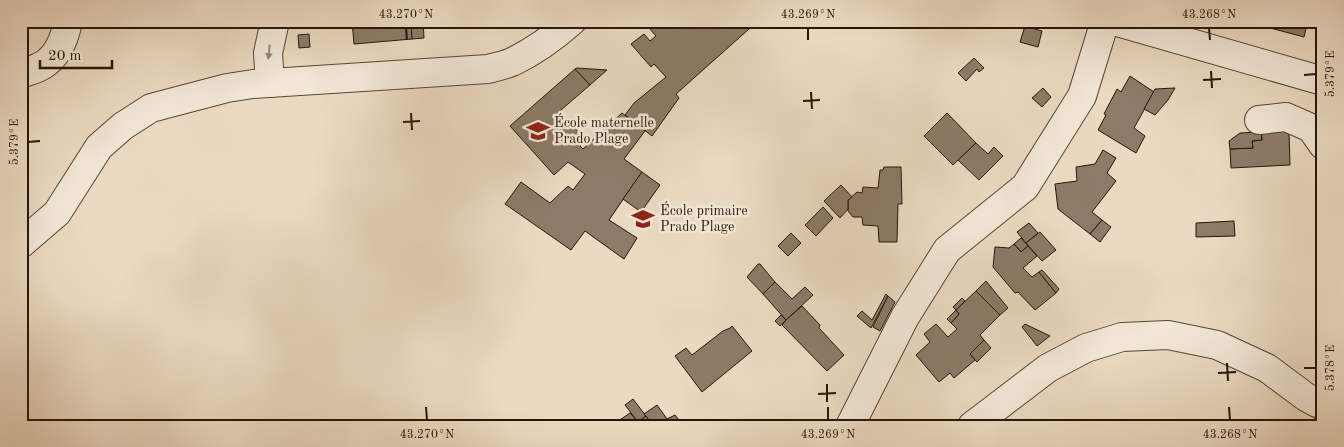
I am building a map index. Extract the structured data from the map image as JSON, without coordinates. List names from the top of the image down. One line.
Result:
{"places":{"school or university":["École maternelle Prado Plage","École primaire Prado Plage"]},"scale_bar":"20 m","coordinates":["43.270°N","43.269°N","43.268°N","5.379°E","5.378°E"]}
